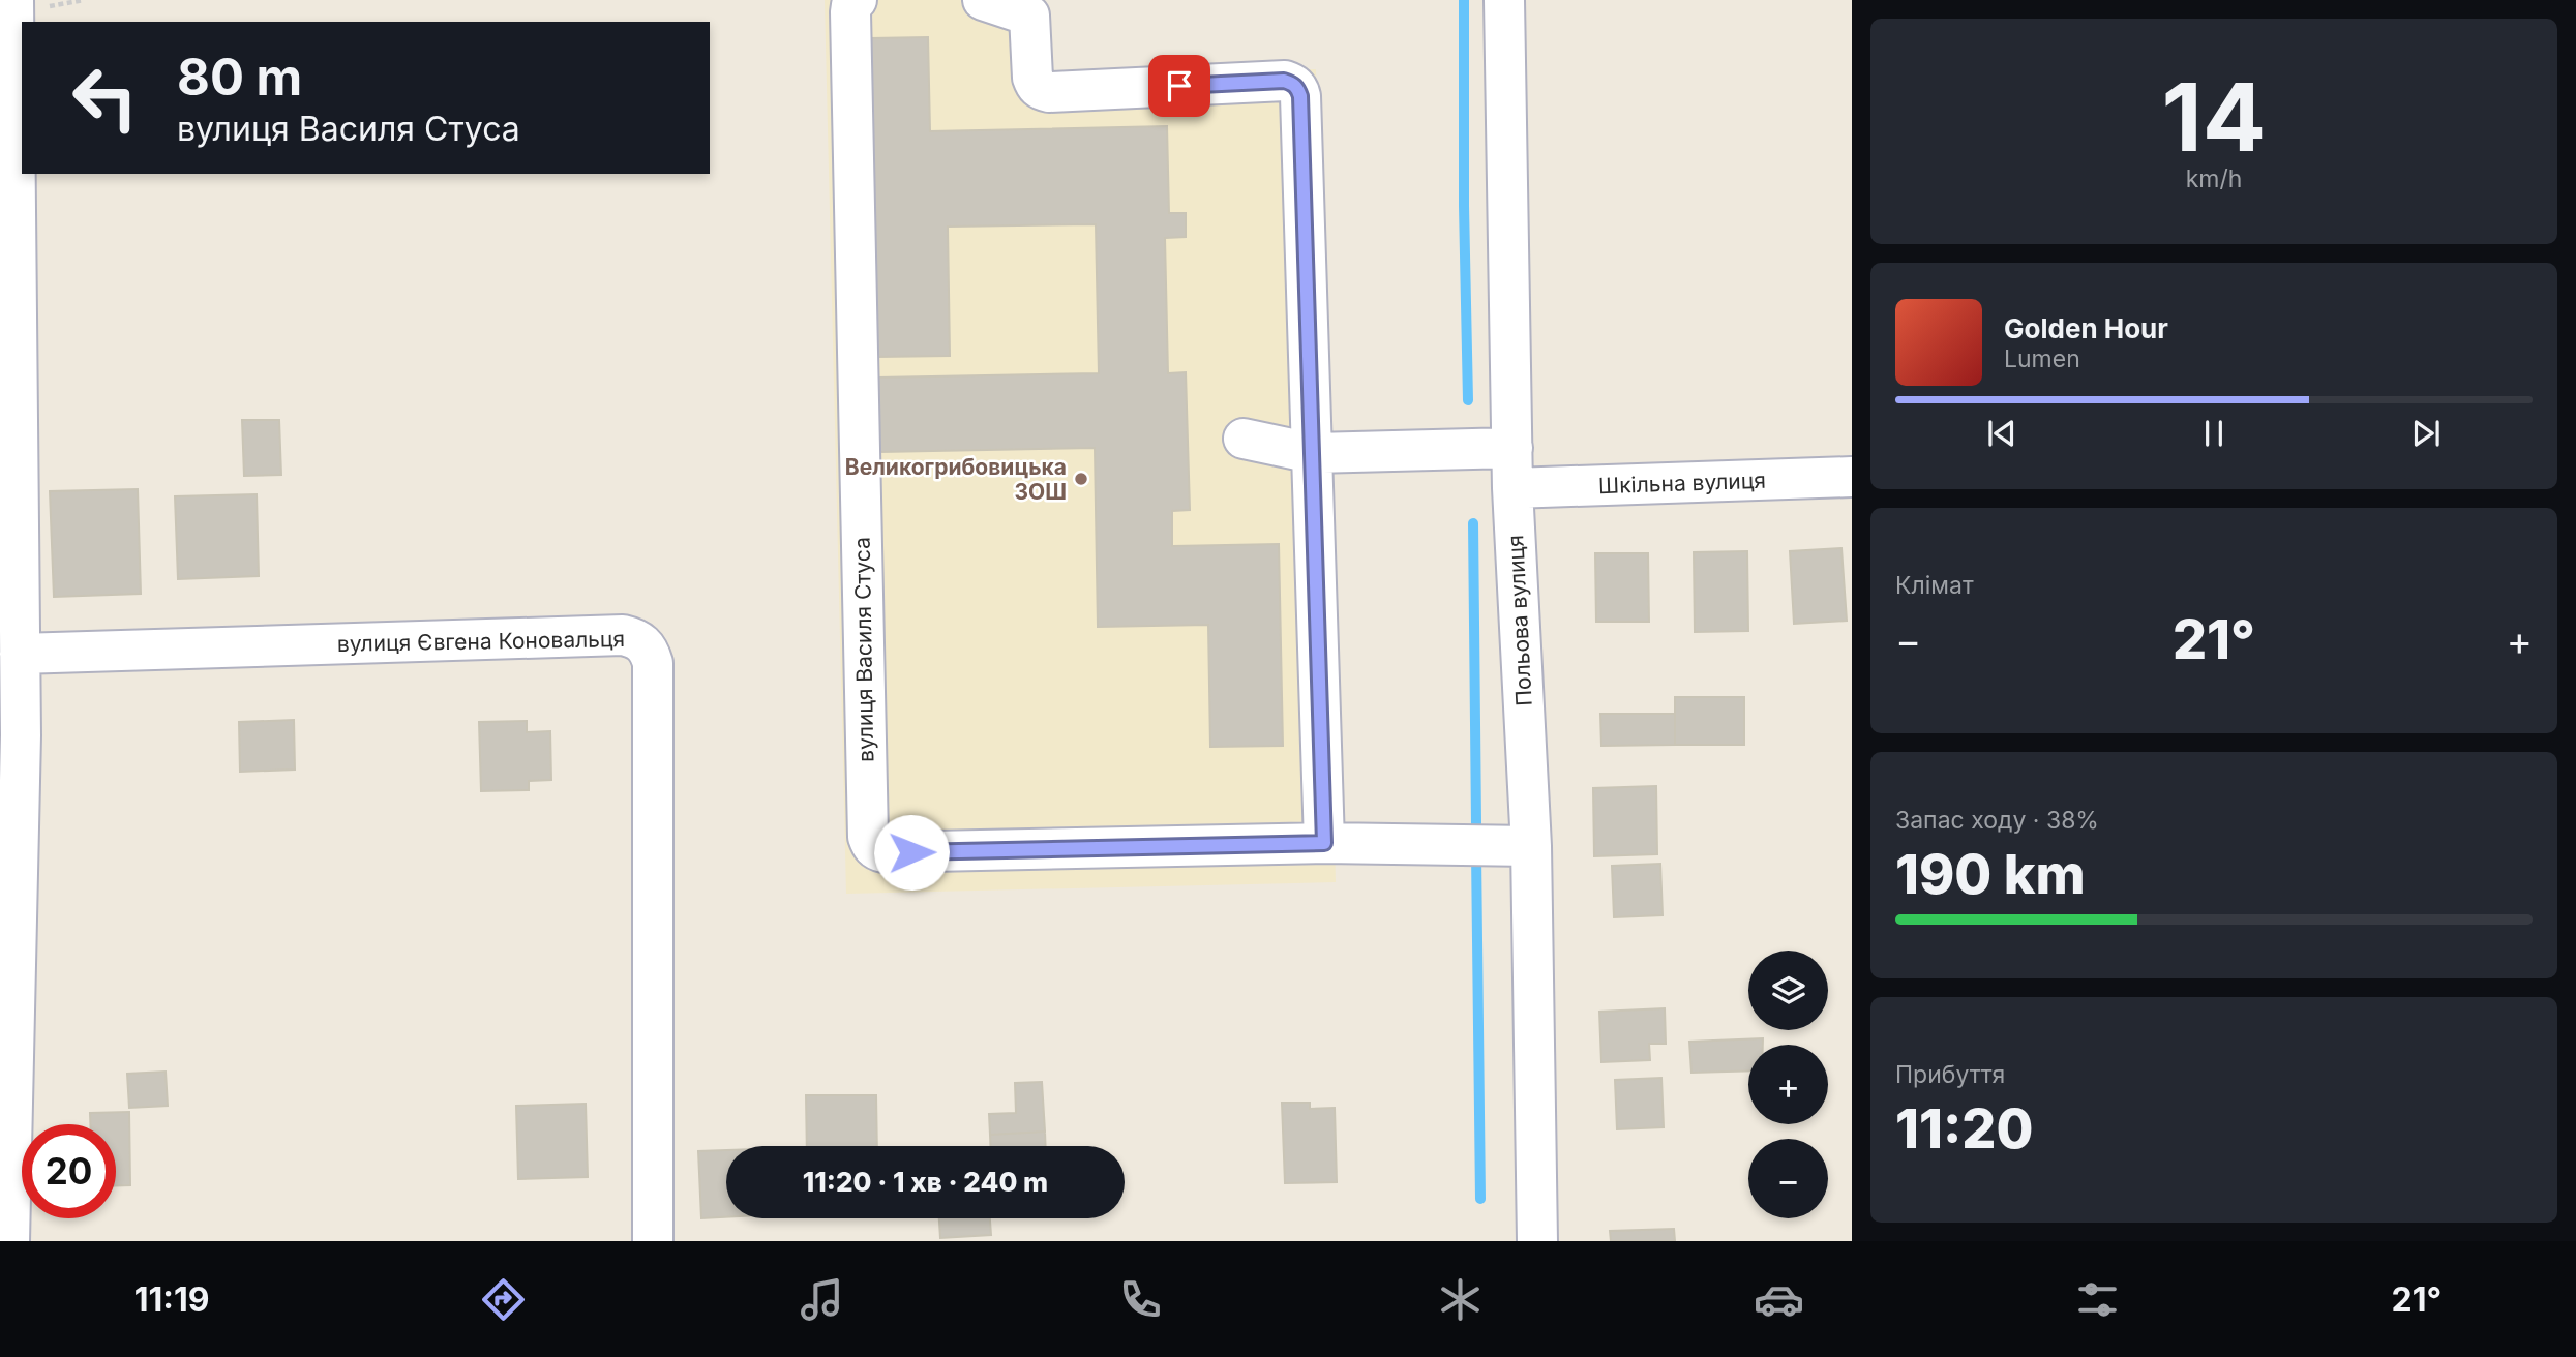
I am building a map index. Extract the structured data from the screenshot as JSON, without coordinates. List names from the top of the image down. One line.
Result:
{"streets":{"street":["Шкільна вулиця","Польова вулиця","вулиця Євгена Коновальця","вулиця Василя Стуса"]},"crossings":[["Шкільна вулиця","Польова вулиця"],["Польова вулиця","вулиця Василя Стуса"]],"places":["Великогрибовицька ЗОШ"],"page":{"tile":[["14","km/h"],"Клімат",["Запас ходу · 38%","190 km"],["Прибуття","11:20"]],"turn":["80 m","вулиця Василя Стуса"],"song":["Golden Hour","Lumen"],"heat":["−","21°","+"],"map_buttons":["+","−"],"limit":"20","trip":"11:20 · 1 хв · 240 m","tabs":["11:19","21°"]}}
